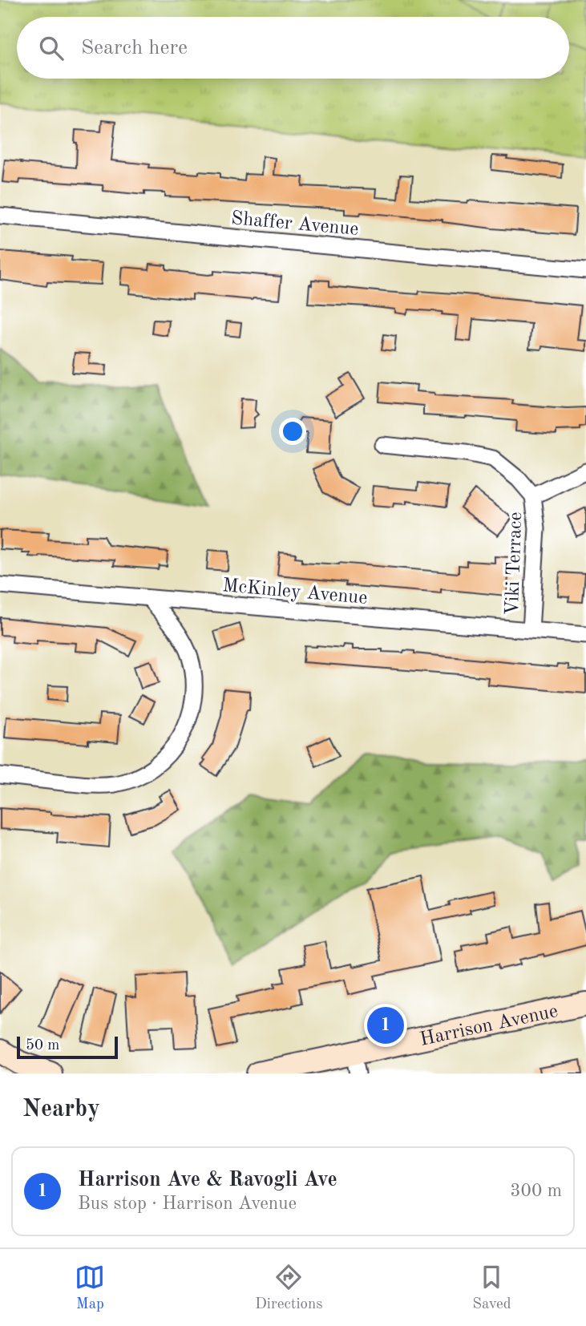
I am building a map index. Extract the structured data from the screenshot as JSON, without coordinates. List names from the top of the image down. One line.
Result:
{"streets":{"main road":["Harrison Avenue"],"street":["Shaffer Avenue","Viki Terrace","McKinley Avenue"]},"crossings":[["Viki Terrace","McKinley Avenue"]],"scale_bar":"50 m","page":{"search":"Search here","pins":"1","scale":"50 m","heading":"Nearby","list":[{"mark":"1","name":"Harrison Ave & Ravogli Ave","note":"Bus stop · Harrison Avenue","value":"300 m"}],"nav":["Map","Directions","Saved"]}}
